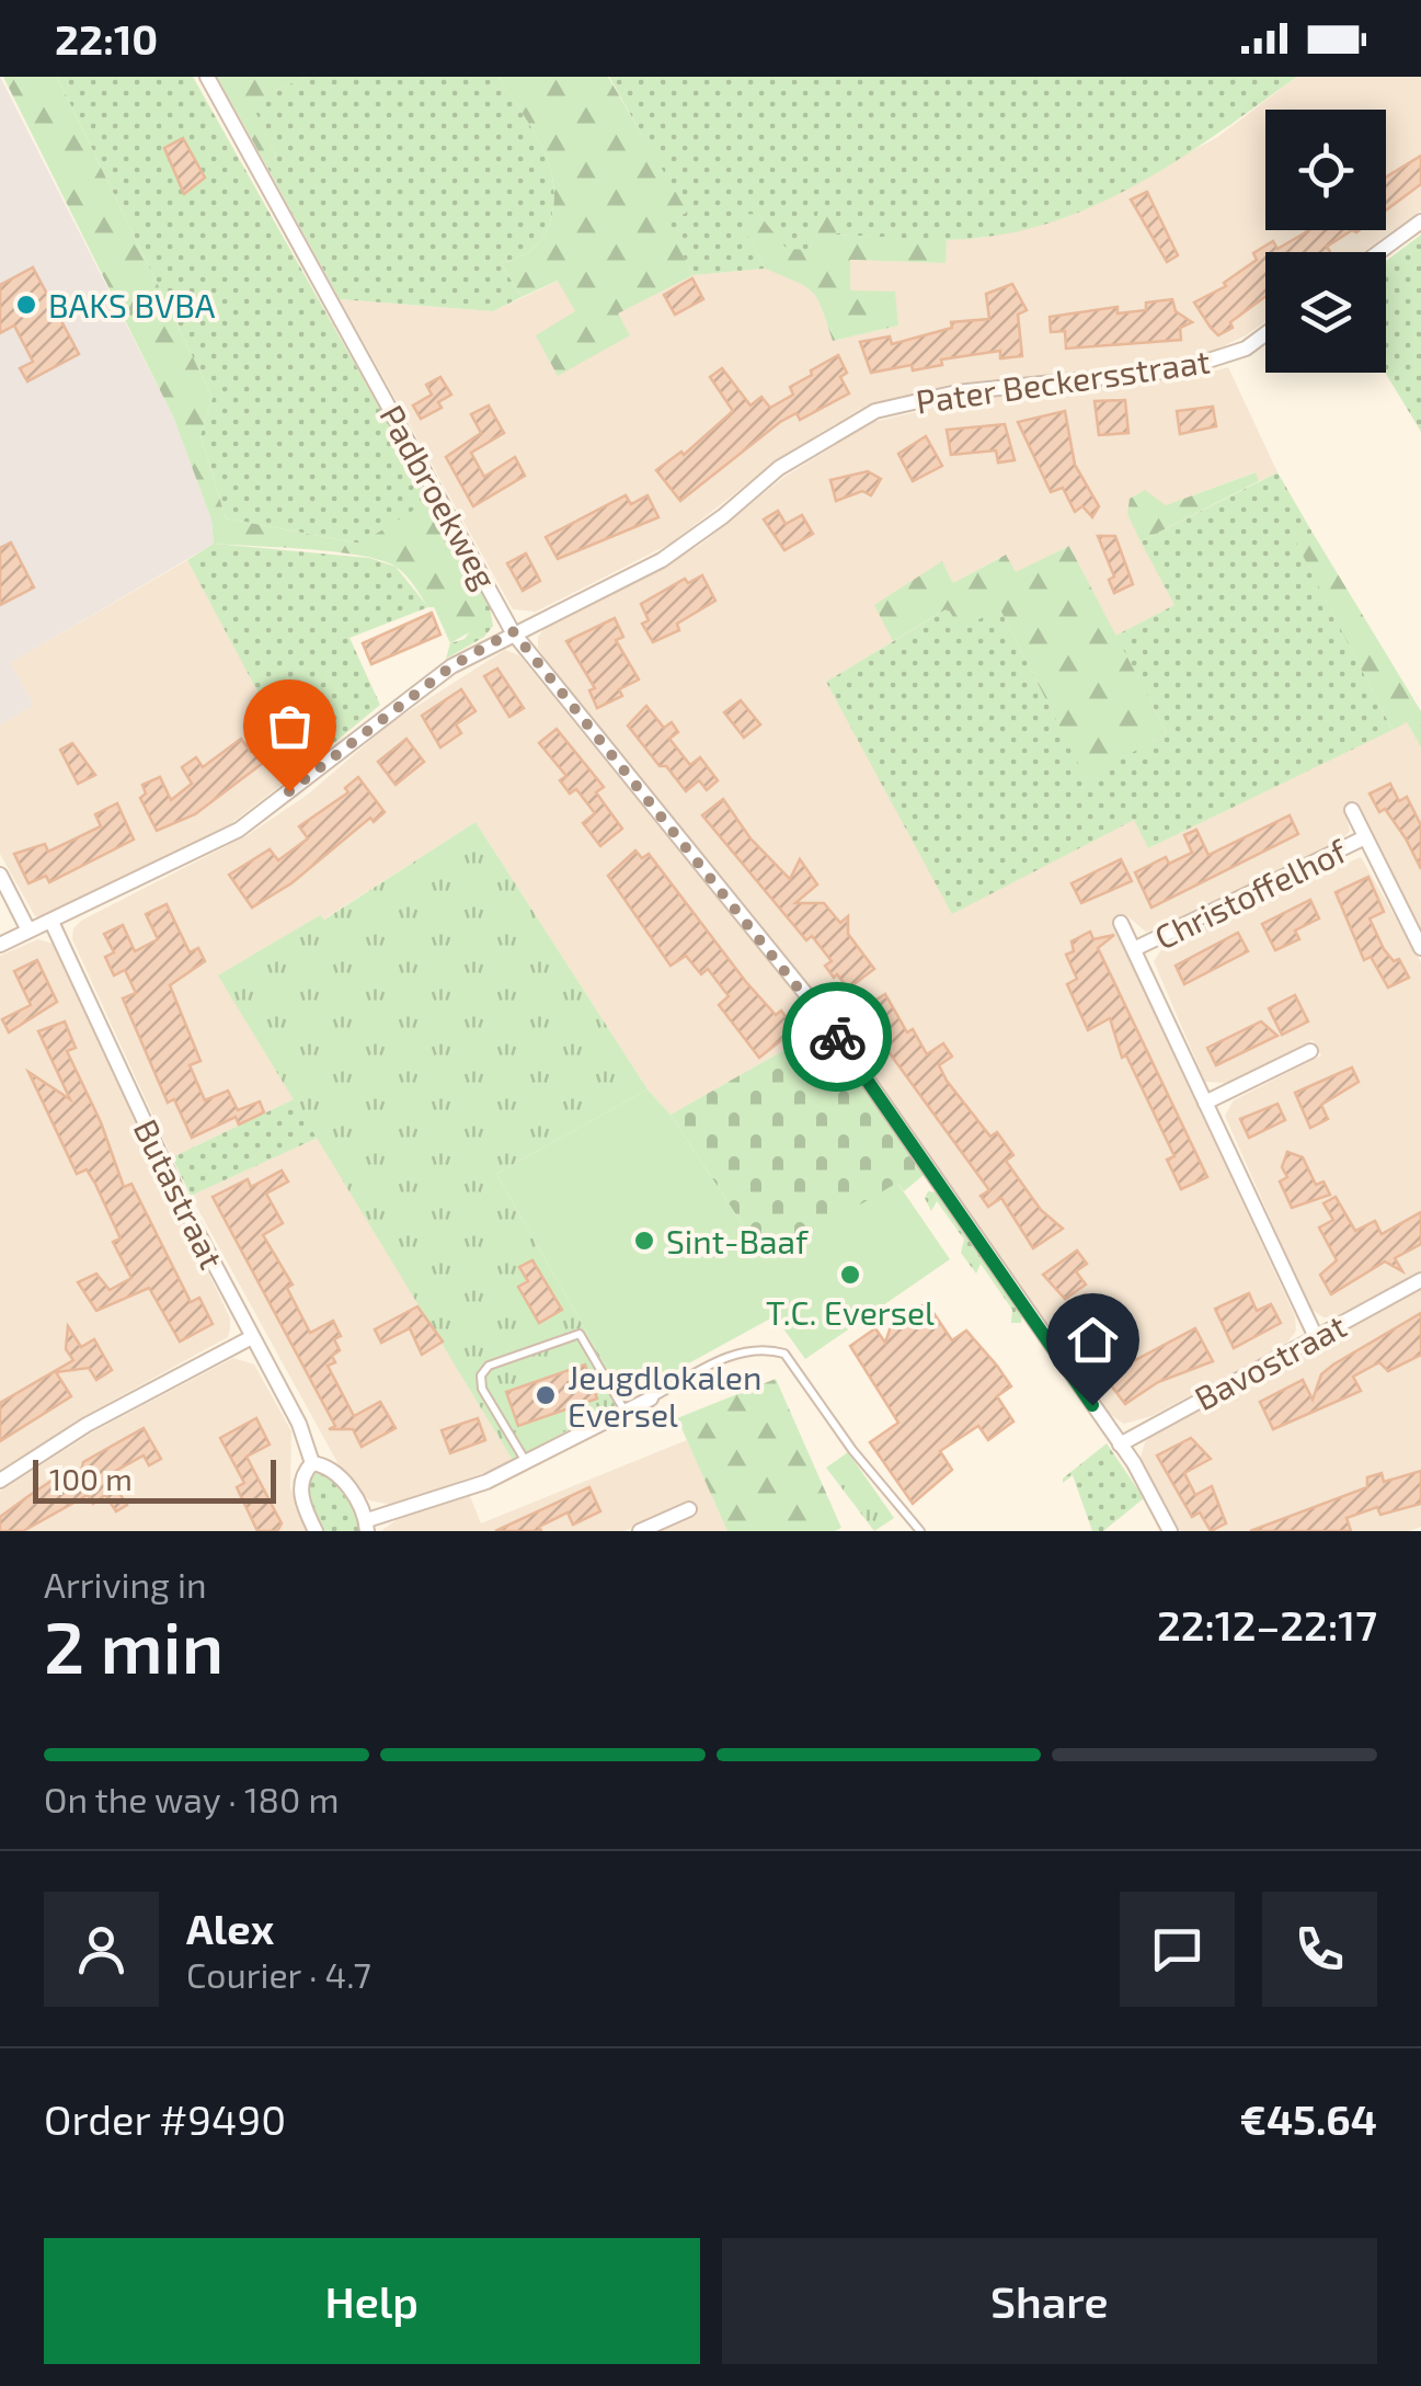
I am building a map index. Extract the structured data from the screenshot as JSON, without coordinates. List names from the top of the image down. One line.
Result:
{"streets":{"street":["Pater Beckersstraat","Padbroekweg","Christoffelhof","Butastraat","Bavostraat"]},"crossings":[["Pater Beckersstraat","Padbroekweg"],["Pater Beckersstraat","Butastraat"],["Padbroekweg","Bavostraat"],["Christoffelhof","Bavostraat"]],"places":["BAKS BVBA","Sint-Baaf","T.C. Eversel","Jeugdlokalen Eversel"],"scale_bar":"100 m","page":{"status":"22:10","scale":"100 m","heading":["2 min","Arriving in","22:12–22:17"],"panel":["Alex","Courier · 4.7","Order #9490","€45.64"],"bar":"On the way · 180 m","buttons":["Help","Share"]}}
